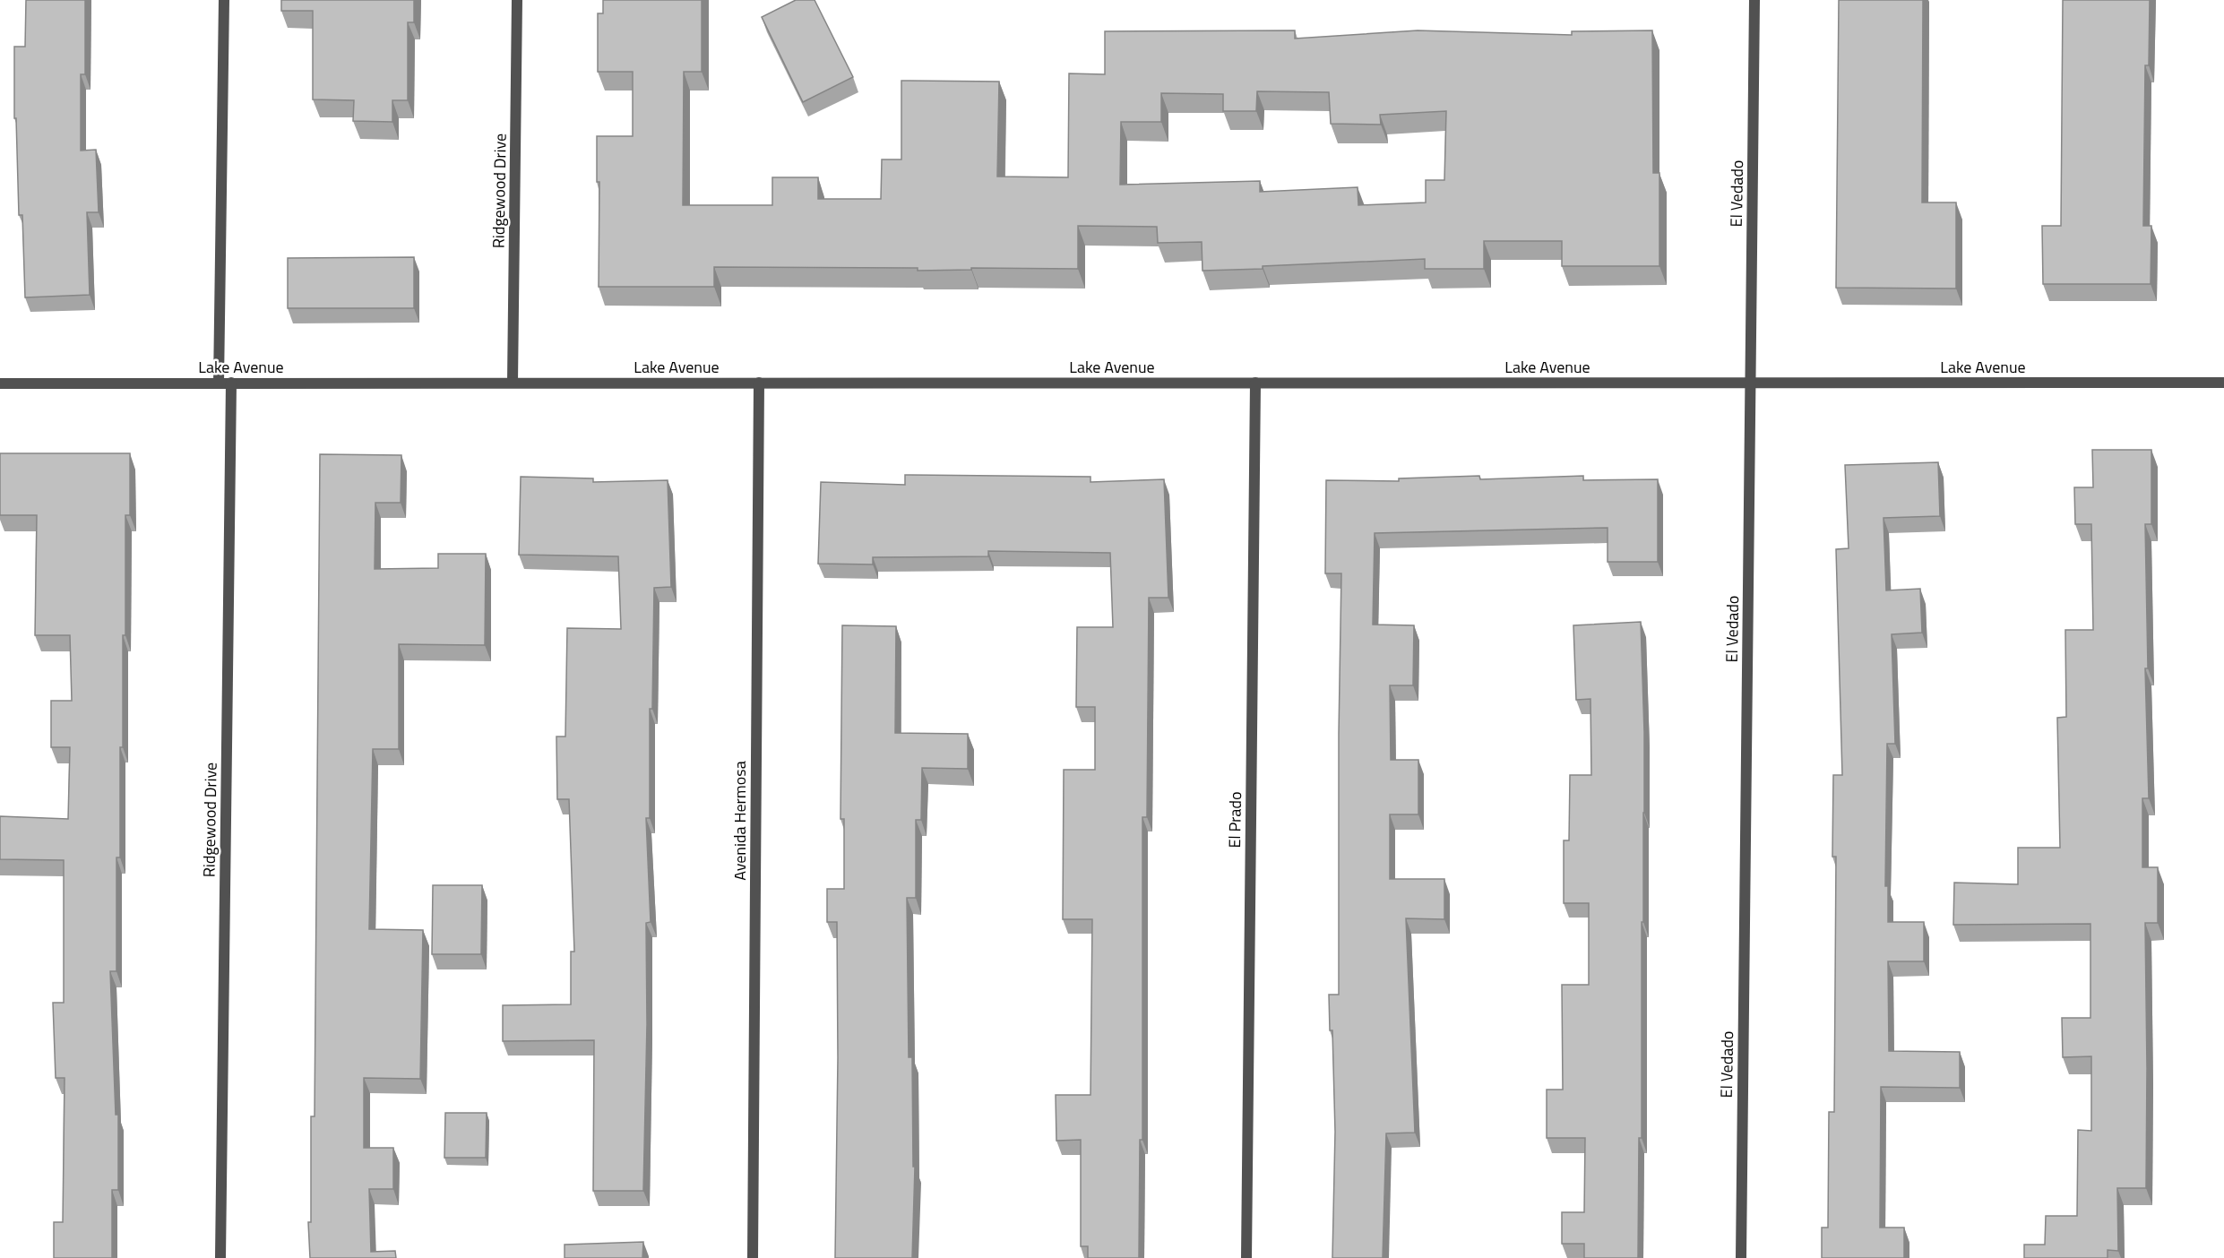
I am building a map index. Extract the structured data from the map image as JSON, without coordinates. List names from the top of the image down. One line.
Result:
{"streets":{"street":["Ridgewood Drive","El Vedado","Lake Avenue","El Prado","Avenida Hermosa"]},"crossings":[["Ridgewood Drive","Lake Avenue"],["El Vedado","Lake Avenue"],["Lake Avenue","El Prado"],["Lake Avenue","Avenida Hermosa"]]}
